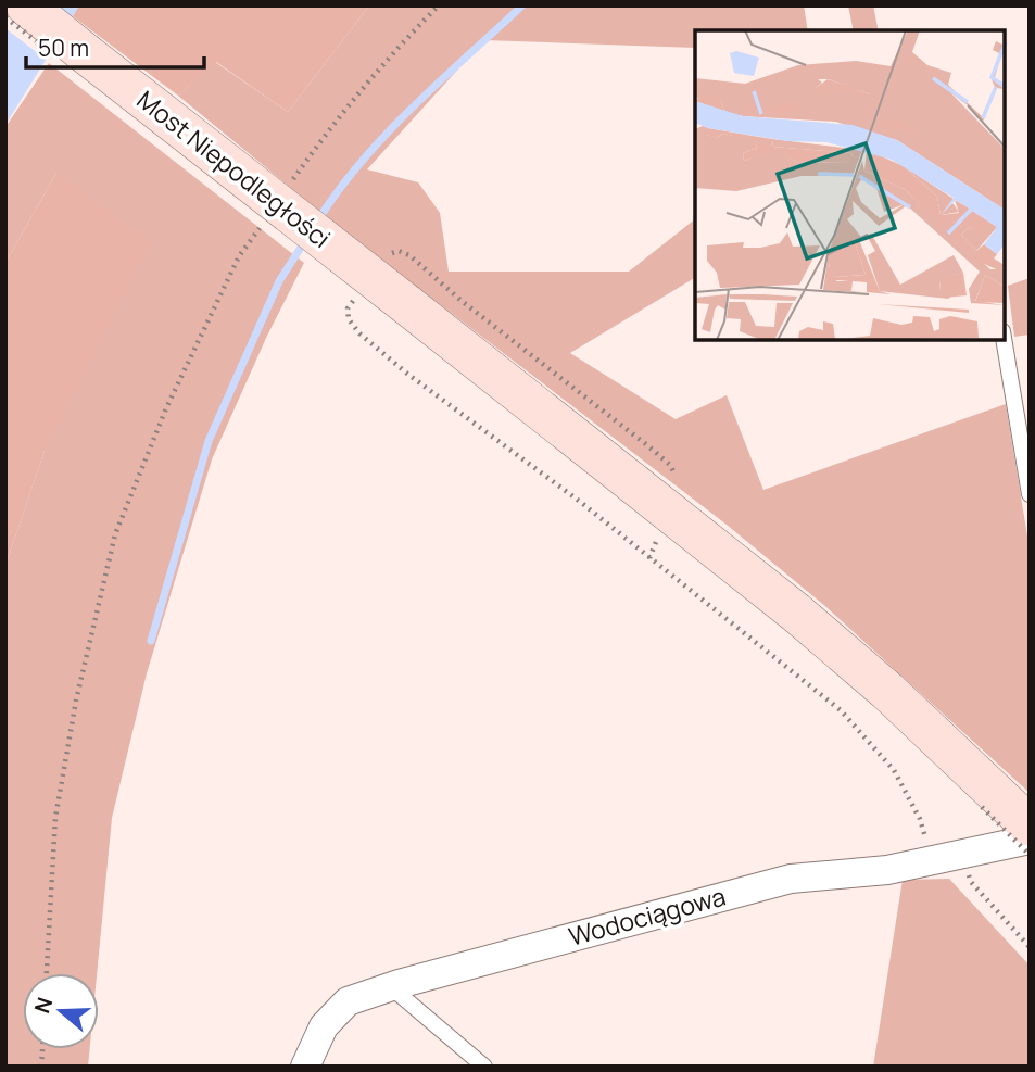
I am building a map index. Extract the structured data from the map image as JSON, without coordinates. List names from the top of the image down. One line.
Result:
{"streets":{"main road":["Most Niepodległości"],"street":["Wodociągowa"]},"scale_bar":"50 m","north":"left"}
